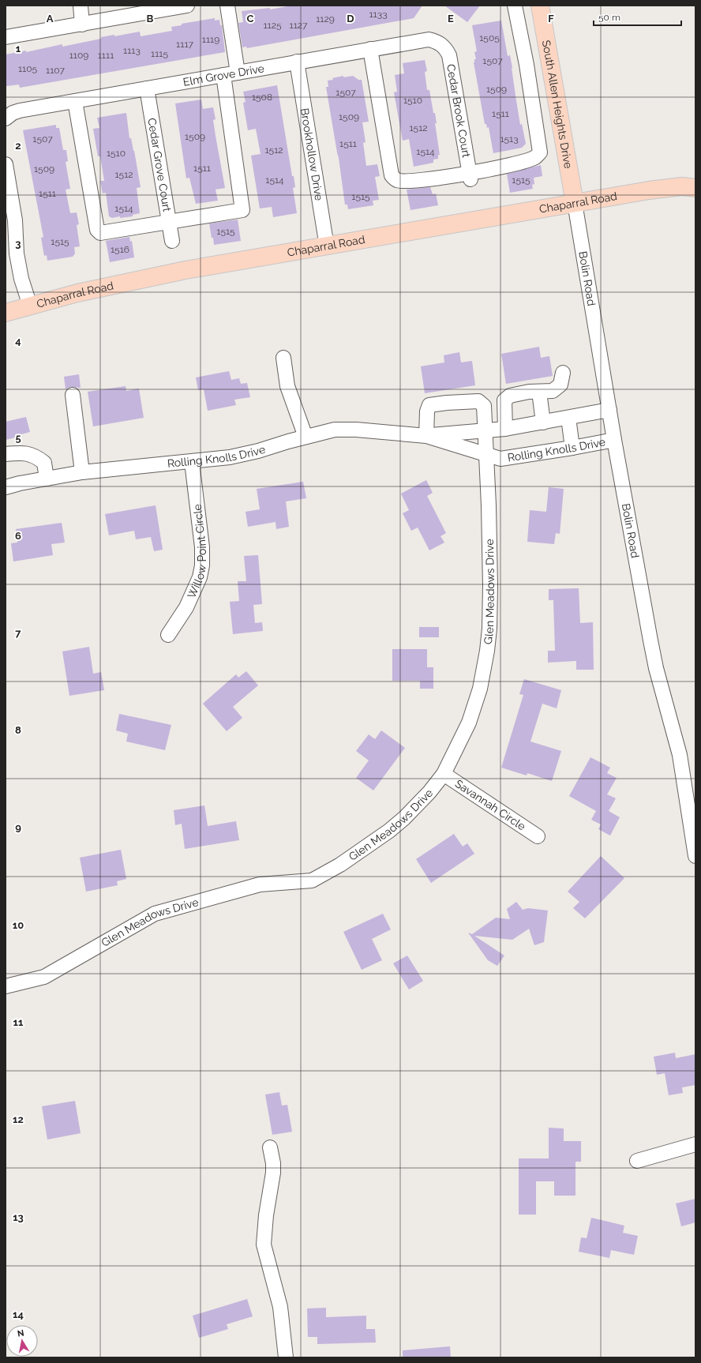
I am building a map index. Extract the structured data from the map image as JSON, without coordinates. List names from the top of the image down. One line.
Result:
{"streets":{"main road":["South Allen Heights Drive","Chaparral Road"],"street":["Elm Grove Drive","Cedar Brook Court","Brookhollow Drive","Cedar Grove Court","Bolin Road","Rolling Knolls Drive","Willow Point Circle","Glen Meadows Drive","Savannah Circle"]},"crossings":[["Elm Grove Drive","Cedar Brook Court"],["Elm Grove Drive","Brookhollow Drive"],["Elm Grove Drive","Cedar Grove Court"],["South Allen Heights Drive","Chaparral Road"],["South Allen Heights Drive","Bolin Road"],["Brookhollow Drive","Chaparral Road"],["Chaparral Road","Bolin Road"],["Bolin Road","Rolling Knolls Drive"],["Rolling Knolls Drive","Willow Point Circle"],["Rolling Knolls Drive","Glen Meadows Drive"],["Glen Meadows Drive","Savannah Circle"]],"house_numbers":["1133","1129","1125","1127","1505","1119","1117","1113","1115","1109","1111","1507","1105","1107","1509","1507","1508","1510","1511","1509","1512","1509","1507","1513","1511","1512","1514","1510","1511","1509","1512","1514","1515","1511","1515","1514","1515","1515","1516"],"scale_bar":"50 m","north":"top","grid":{"columns":["A","B","C","D","E","F"],"rows":["1","2","3","4","5","6","7","8","9","10","11","12","13","14"]}}
